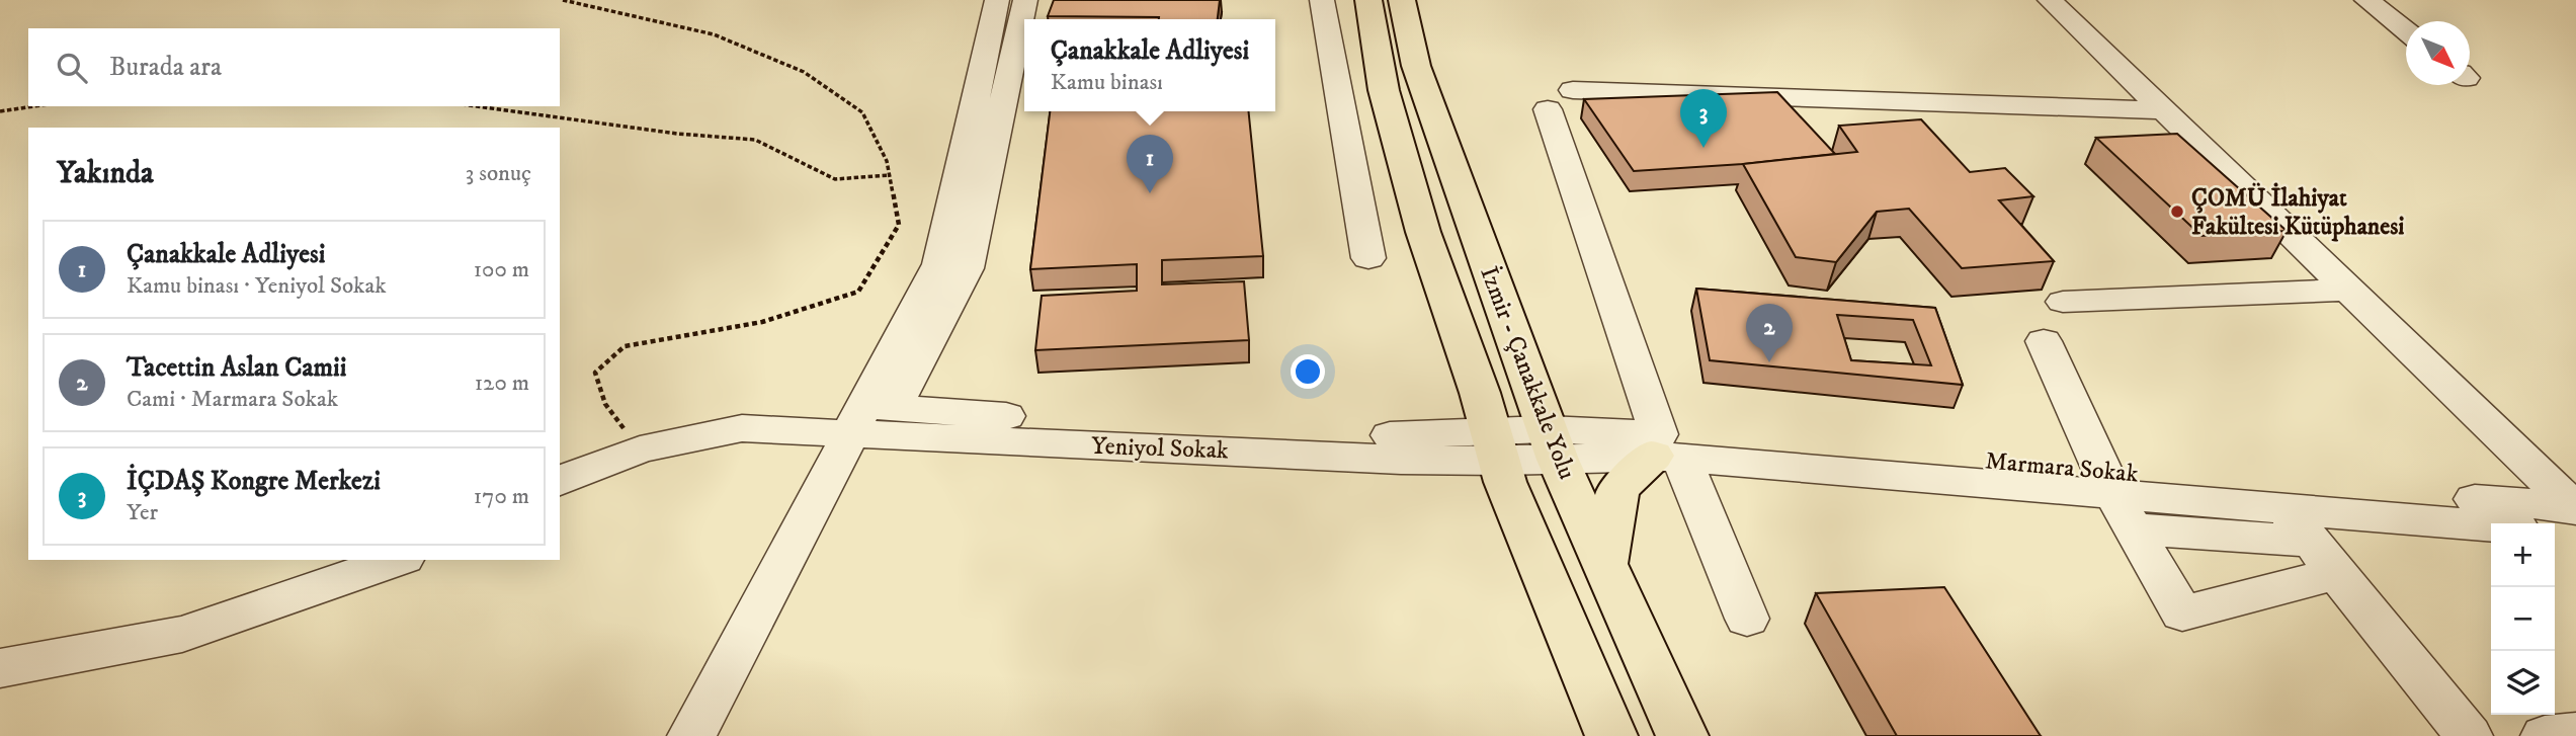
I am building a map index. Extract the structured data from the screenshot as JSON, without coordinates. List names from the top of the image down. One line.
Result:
{"streets":{"highway":["İzmir - Çanakkale Yolu"],"street":["Yeniyol Sokak","Marmara Sokak"]},"crossings":[["İzmir - Çanakkale Yolu","Yeniyol Sokak"],["İzmir - Çanakkale Yolu","Marmara Sokak"],["Yeniyol Sokak","Marmara Sokak"]],"places":["ÇOMÜ İlahiyat Fakültesi Kütüphanesi"],"north":"bottom right","page":{"popup":["Çanakkale Adliyesi","Kamu binası"],"search":"Burada ara","pins":["3","1","2"],"heading":["Yakında","3 sonuç"],"list":[{"mark":"1","name":"Çanakkale Adliyesi","note":"Kamu binası · Yeniyol Sokak","value":"100 m"},{"mark":"2","name":"Tacettin Aslan Camii","note":"Cami · Marmara Sokak","value":"120 m"},{"mark":"3","name":"İÇDAŞ Kongre Merkezi","note":"Yer","value":"170 m"}],"map_buttons":["+","−"]}}
